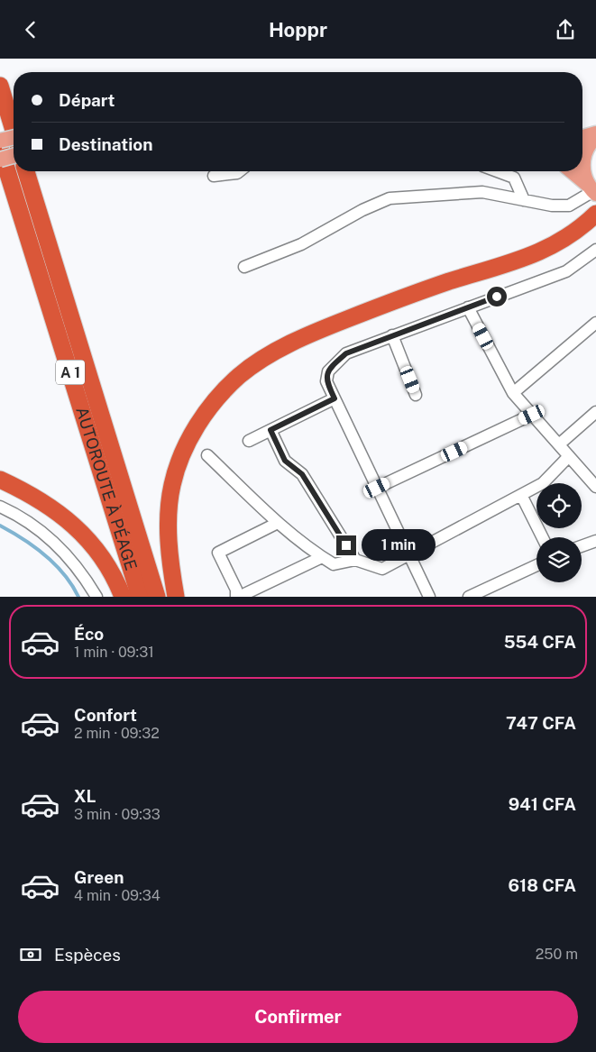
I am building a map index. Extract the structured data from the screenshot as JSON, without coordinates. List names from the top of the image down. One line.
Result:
{"streets":{"highway":["A 1","AUTOROUTE À PÉAGE"]},"page":{"header":"Hoppr","banner":["Départ","Destination"],"bubble":"1 min","list":[{"name":"Éco","note":"1 min · 09:31","value":"554 CFA"},{"name":"Confort","note":"2 min · 09:32","value":"747 CFA"},{"name":"XL","note":"3 min · 09:33","value":"941 CFA"},{"name":"Green","note":"4 min · 09:34","value":"618 CFA"}],"pay":["Espèces","250 m"],"buttons":"Confirmer"}}
